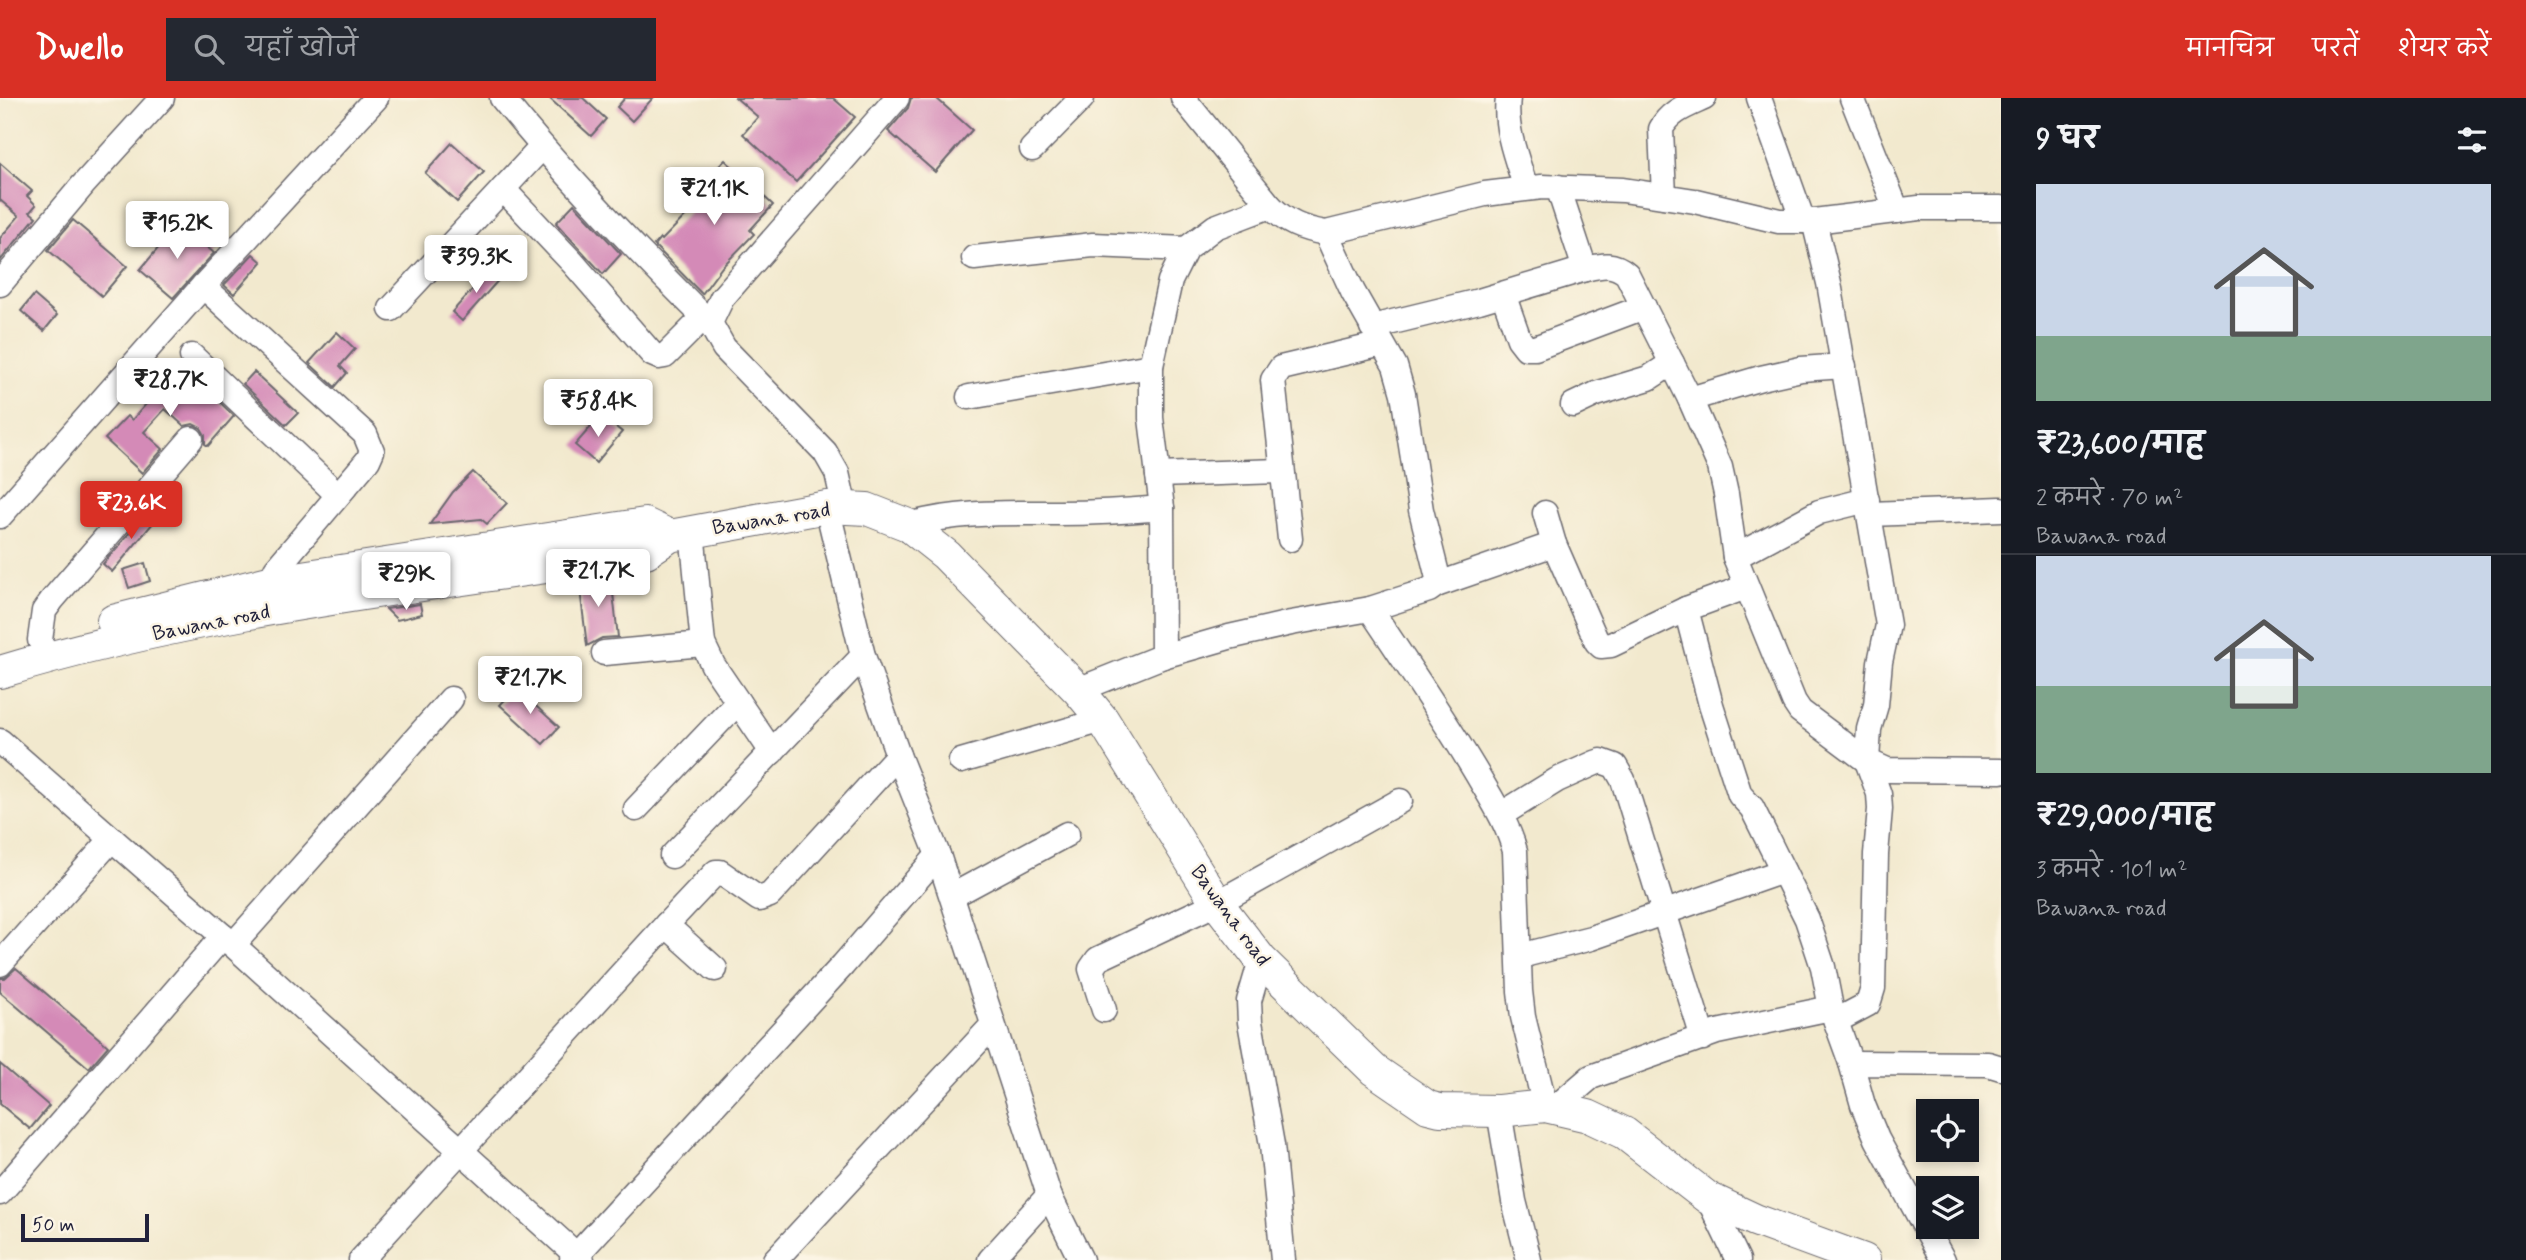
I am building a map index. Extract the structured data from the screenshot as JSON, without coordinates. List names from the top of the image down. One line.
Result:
{"streets":{"main road":["Bawana road"]},"scale_bar":"50 m","page":{"header":"Dwello","search":"यहाँ खोजें","nav":["मानचित्र","परतें","शेयर करें"],"heading":"9 घर","price":["₹21.1K","₹15.2K","₹39.3K","₹28.7K","₹58.4K","₹23.6K","₹21.7K","₹29K","₹21.7K"],"list":[{"name":"₹23,600/माह","note":"2 कमरे · 70 m² · Bawana road"},{"name":"₹29,000/माह","note":"3 कमरे · 101 m² · Bawana road"}],"scale":"50 m"}}
